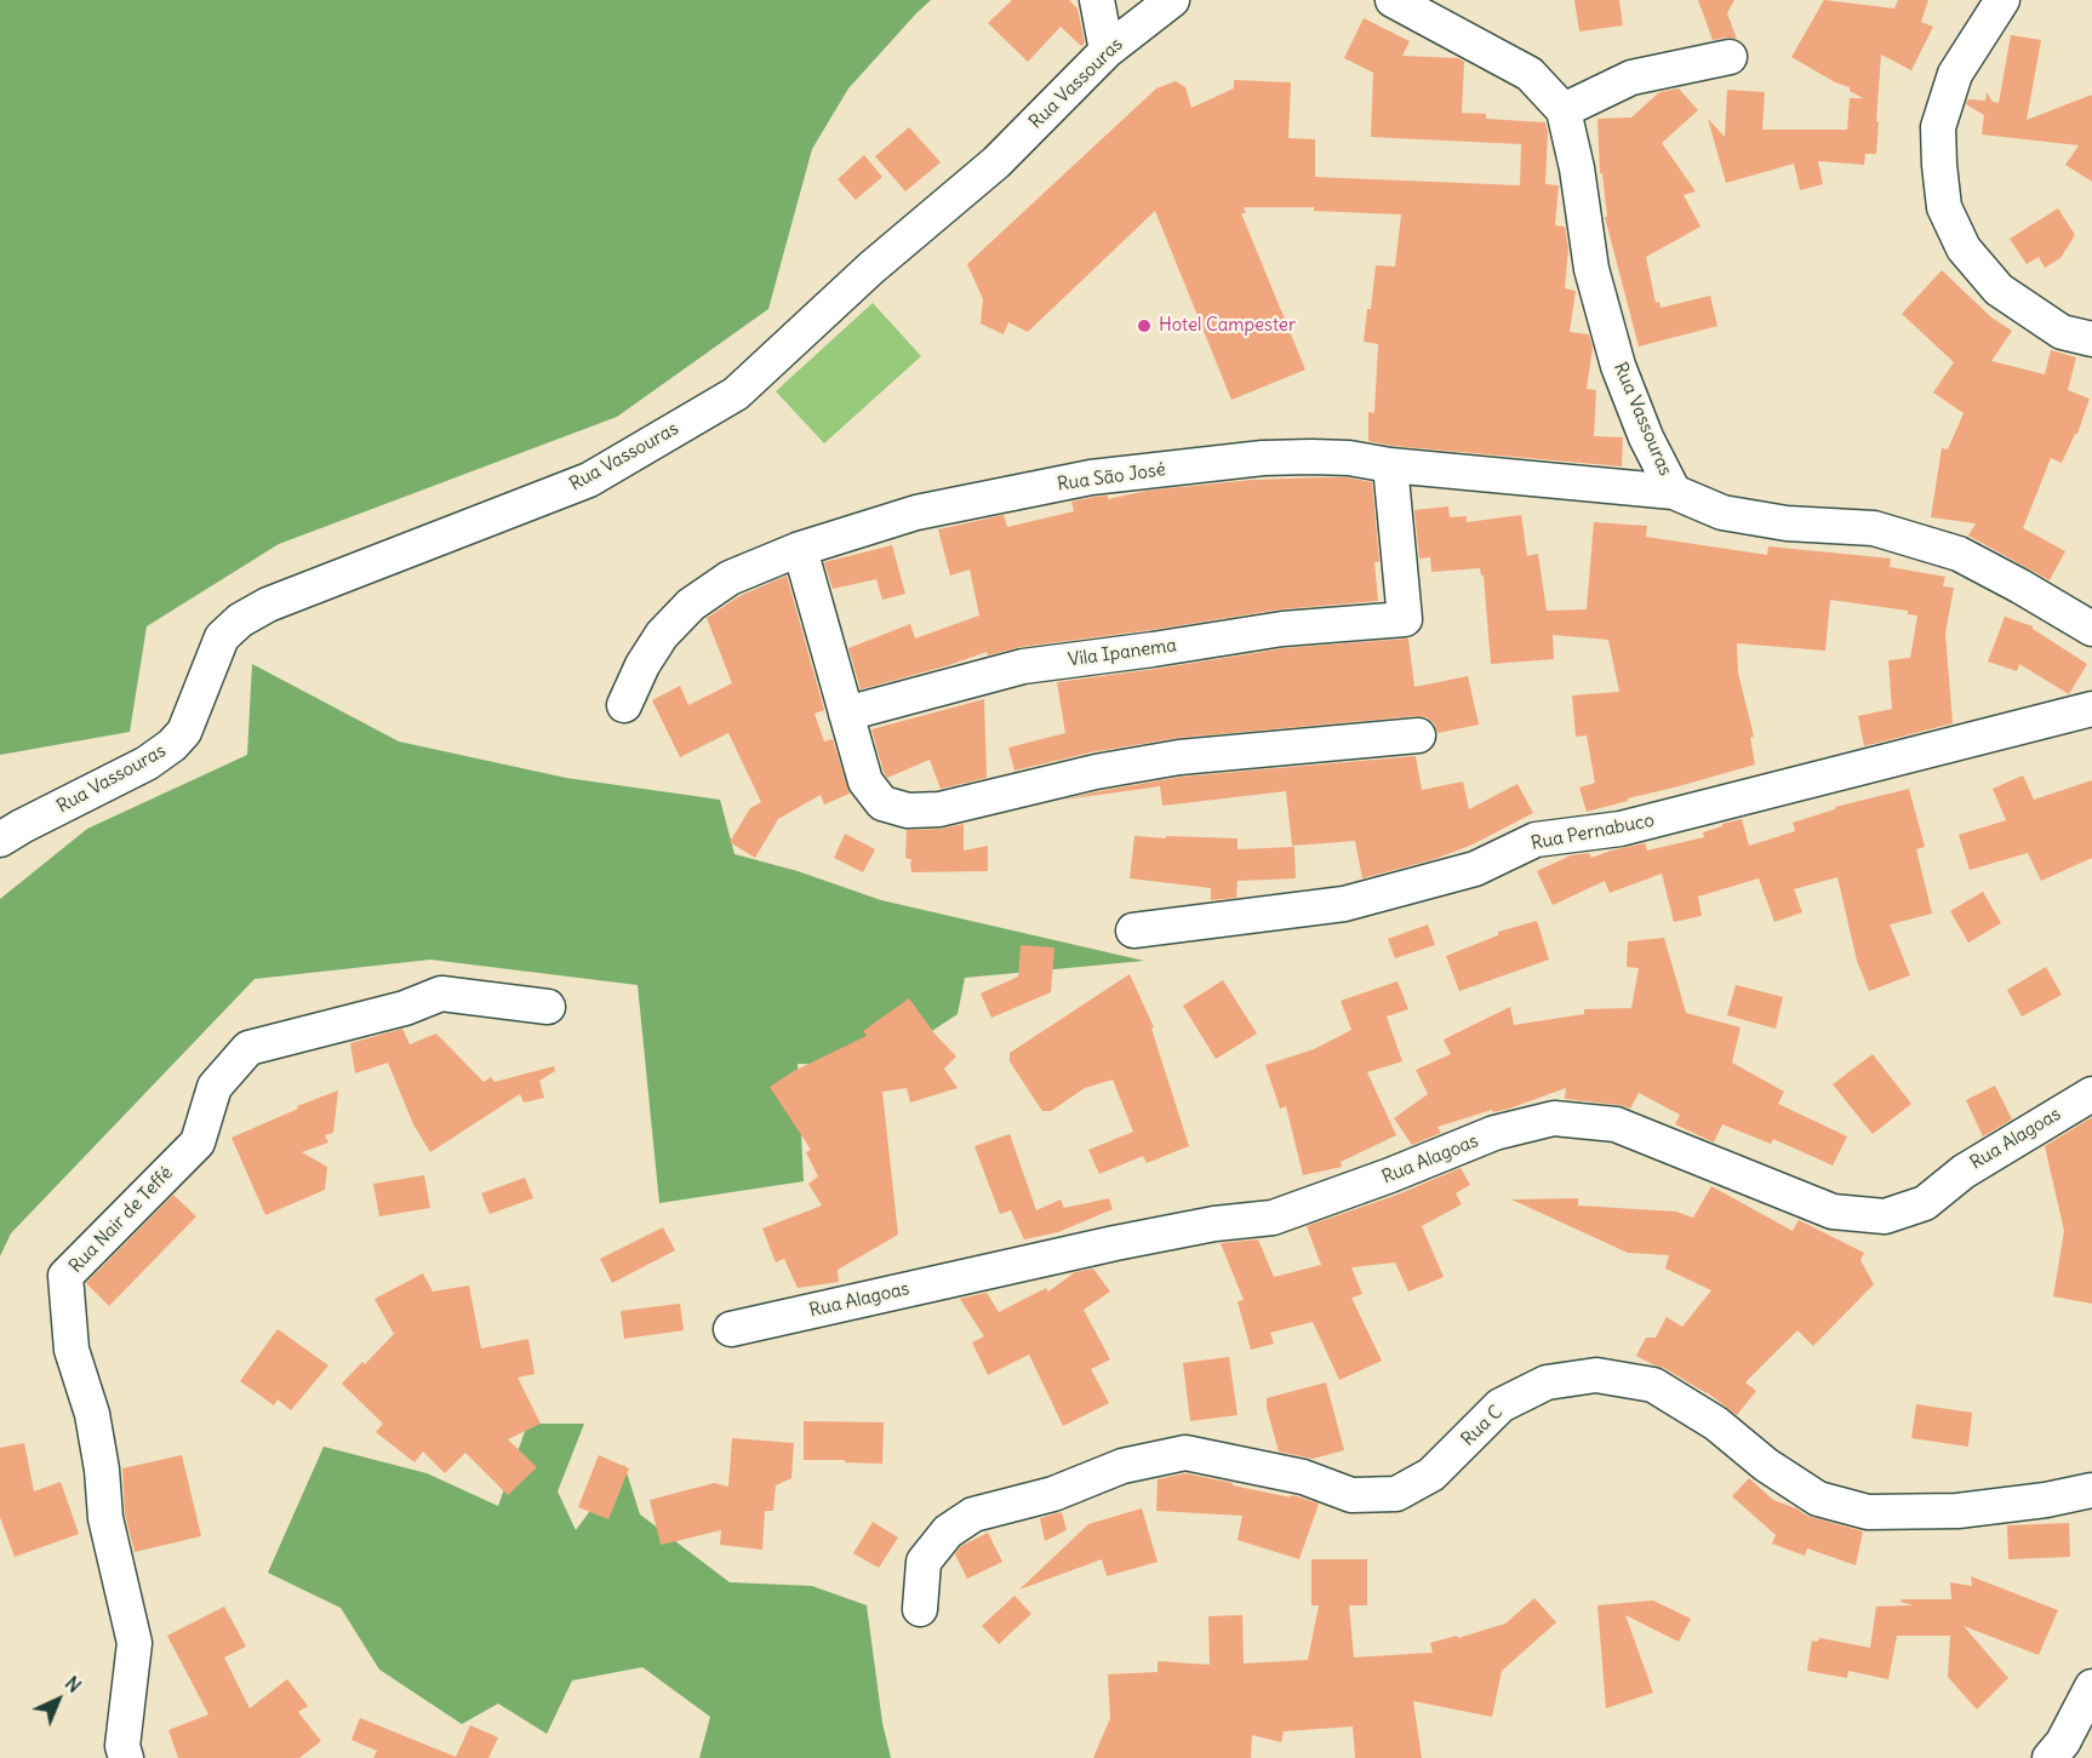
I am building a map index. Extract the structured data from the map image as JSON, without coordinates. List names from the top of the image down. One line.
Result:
{"streets":{"street":["Rua Vassouras","Rua São José","Vila Ipanema","Rua Pernabuco","Rua Alagoas","Rua Nair de Teffé","Rua C"]},"crossings":[["Rua Vassouras","Rua São José"],["Rua São José","Vila Ipanema"]],"places":["Hotel Campester"],"north":"top right"}
